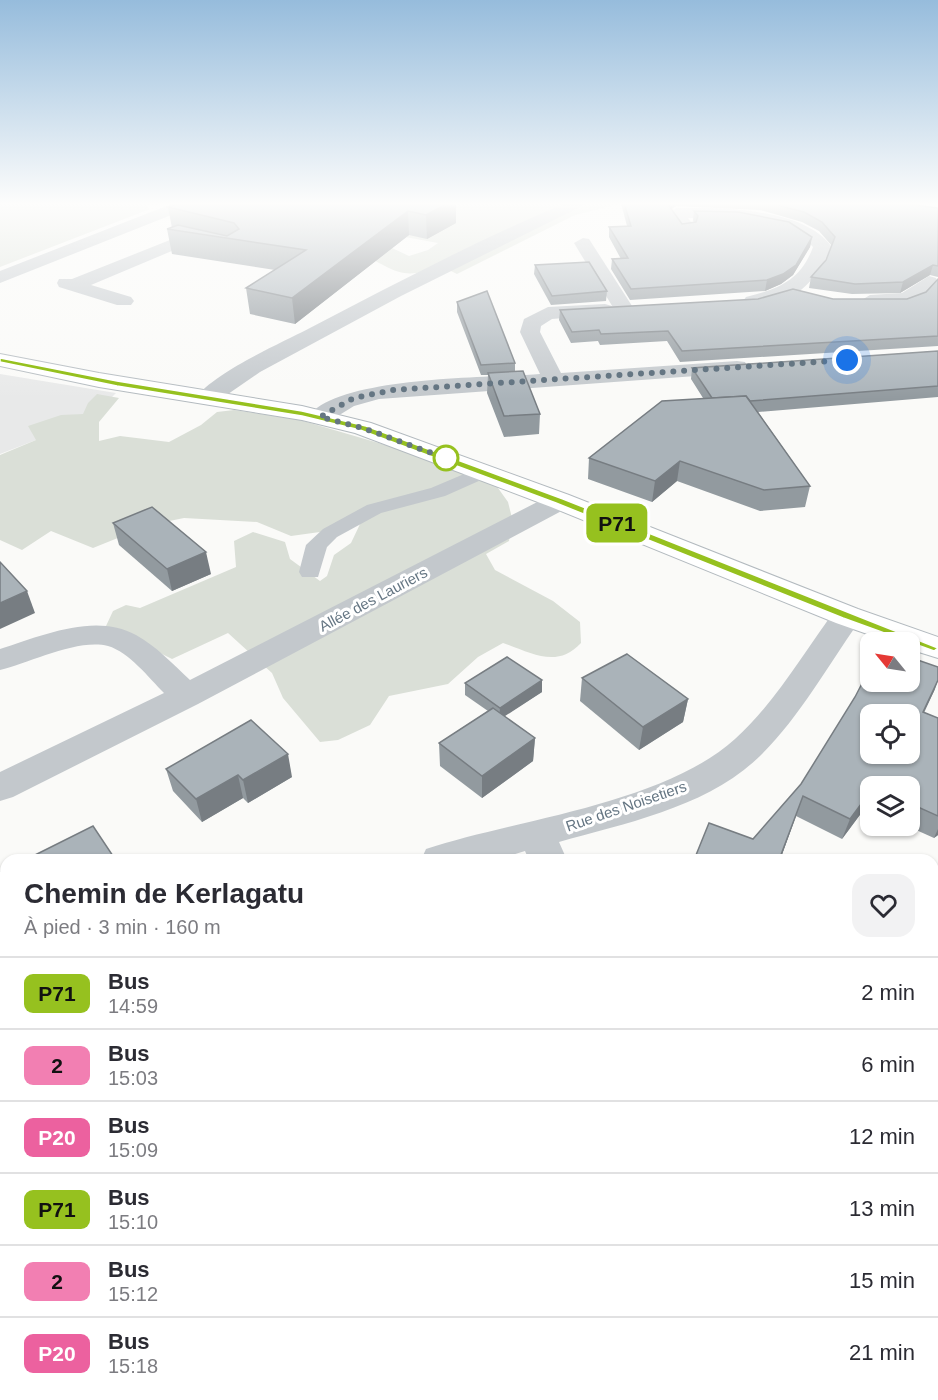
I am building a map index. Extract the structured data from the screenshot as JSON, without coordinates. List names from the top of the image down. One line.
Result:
{"streets":{"street":["Allée des Lauriers","Rue des Noisetiers"]},"lines":["bus line P71"],"north":"top left","page":{"on_map":"P71","heading":["Chemin de Kerlagatu","À pied · 3 min · 160 m"],"list":[{"mark":"P71","name":"Bus","note":"14:59","value":"2 min"},{"mark":"2","name":"Bus","note":"15:03","value":"6 min"},{"mark":"P20","name":"Bus","note":"15:09","value":"12 min"},{"mark":"P71","name":"Bus","note":"15:10","value":"13 min"},{"mark":"2","name":"Bus","note":"15:12","value":"15 min"},{"mark":"P20","name":"Bus","note":"15:18","value":"21 min"}]}}
